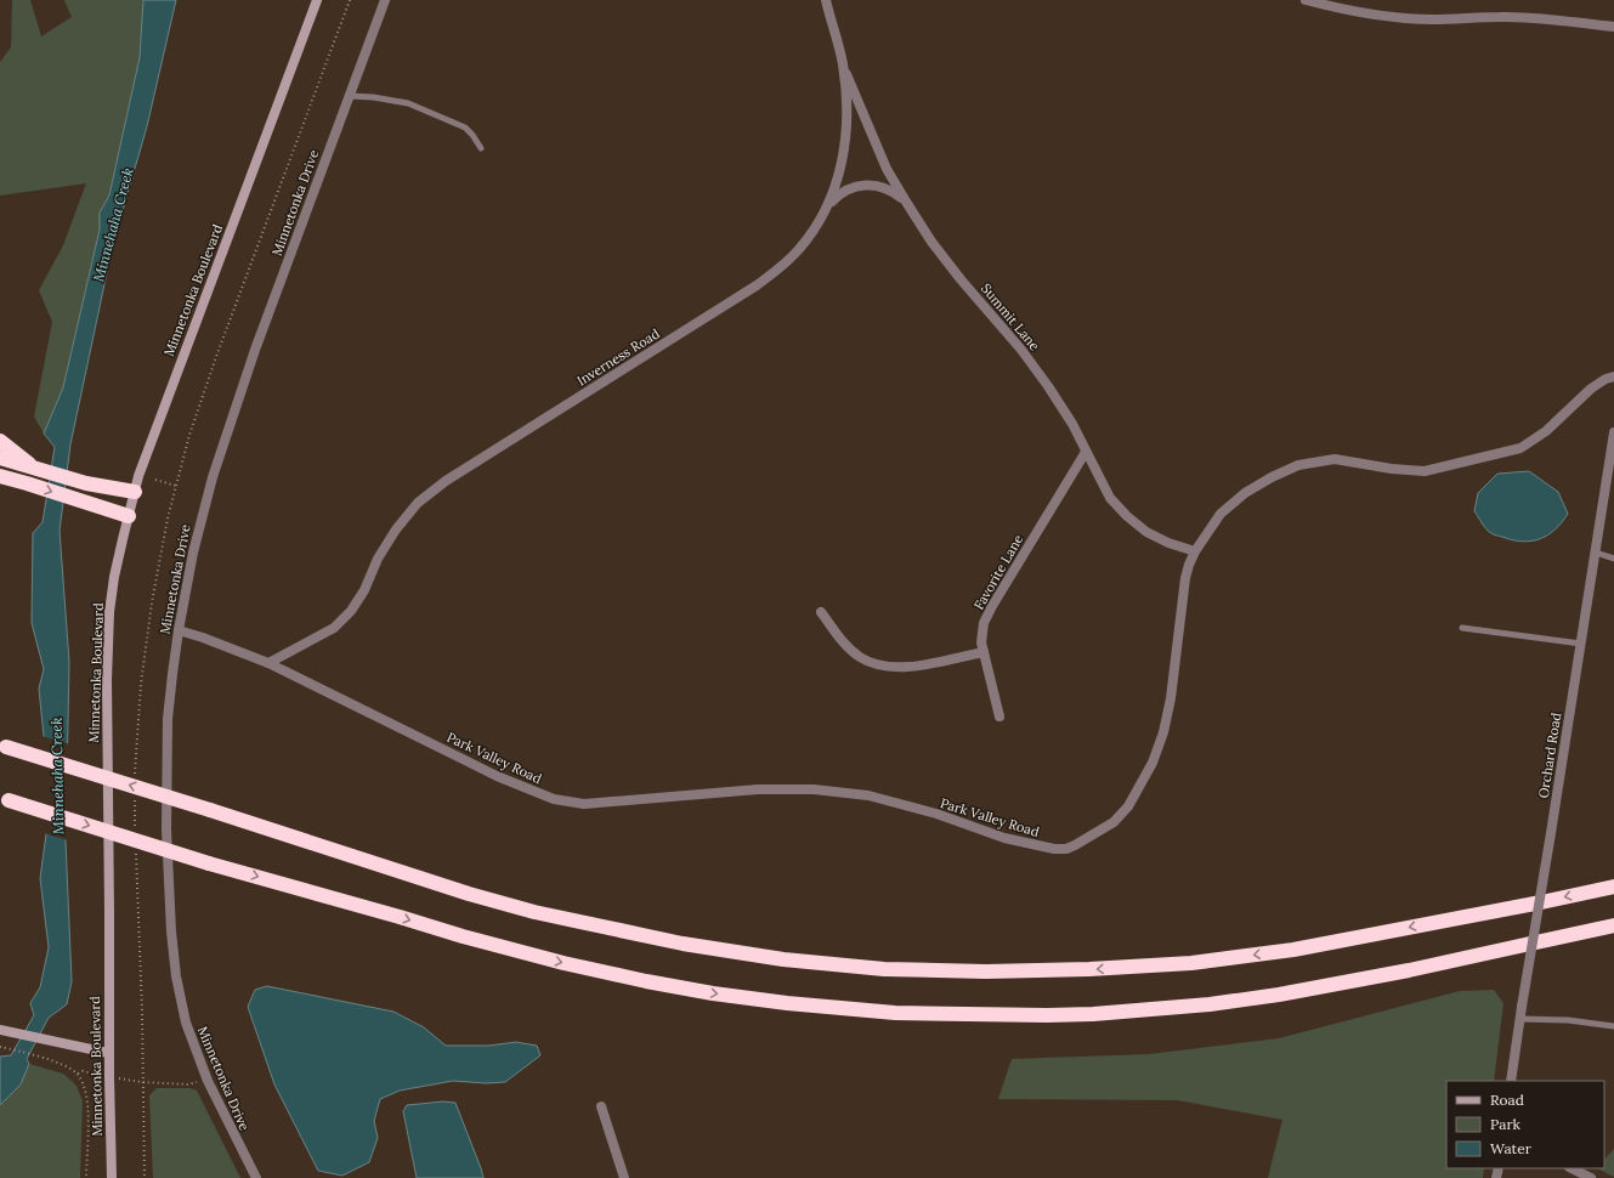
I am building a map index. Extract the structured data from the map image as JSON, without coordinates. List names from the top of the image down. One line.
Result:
{"streets":{"main road":["Minnetonka Boulevard"],"street":["Minnetonka Drive","Summit Lane","Inverness Road","Favorite Lane","Orchard Road","Park Valley Road"]},"crossings":[["Minnetonka Drive","Park Valley Road"],["Summit Lane","Inverness Road"],["Summit Lane","Favorite Lane"],["Summit Lane","Park Valley Road"],["Inverness Road","Park Valley Road"]],"water":["Minnehaha Creek"],"legend":["Road","Park","Water"]}
